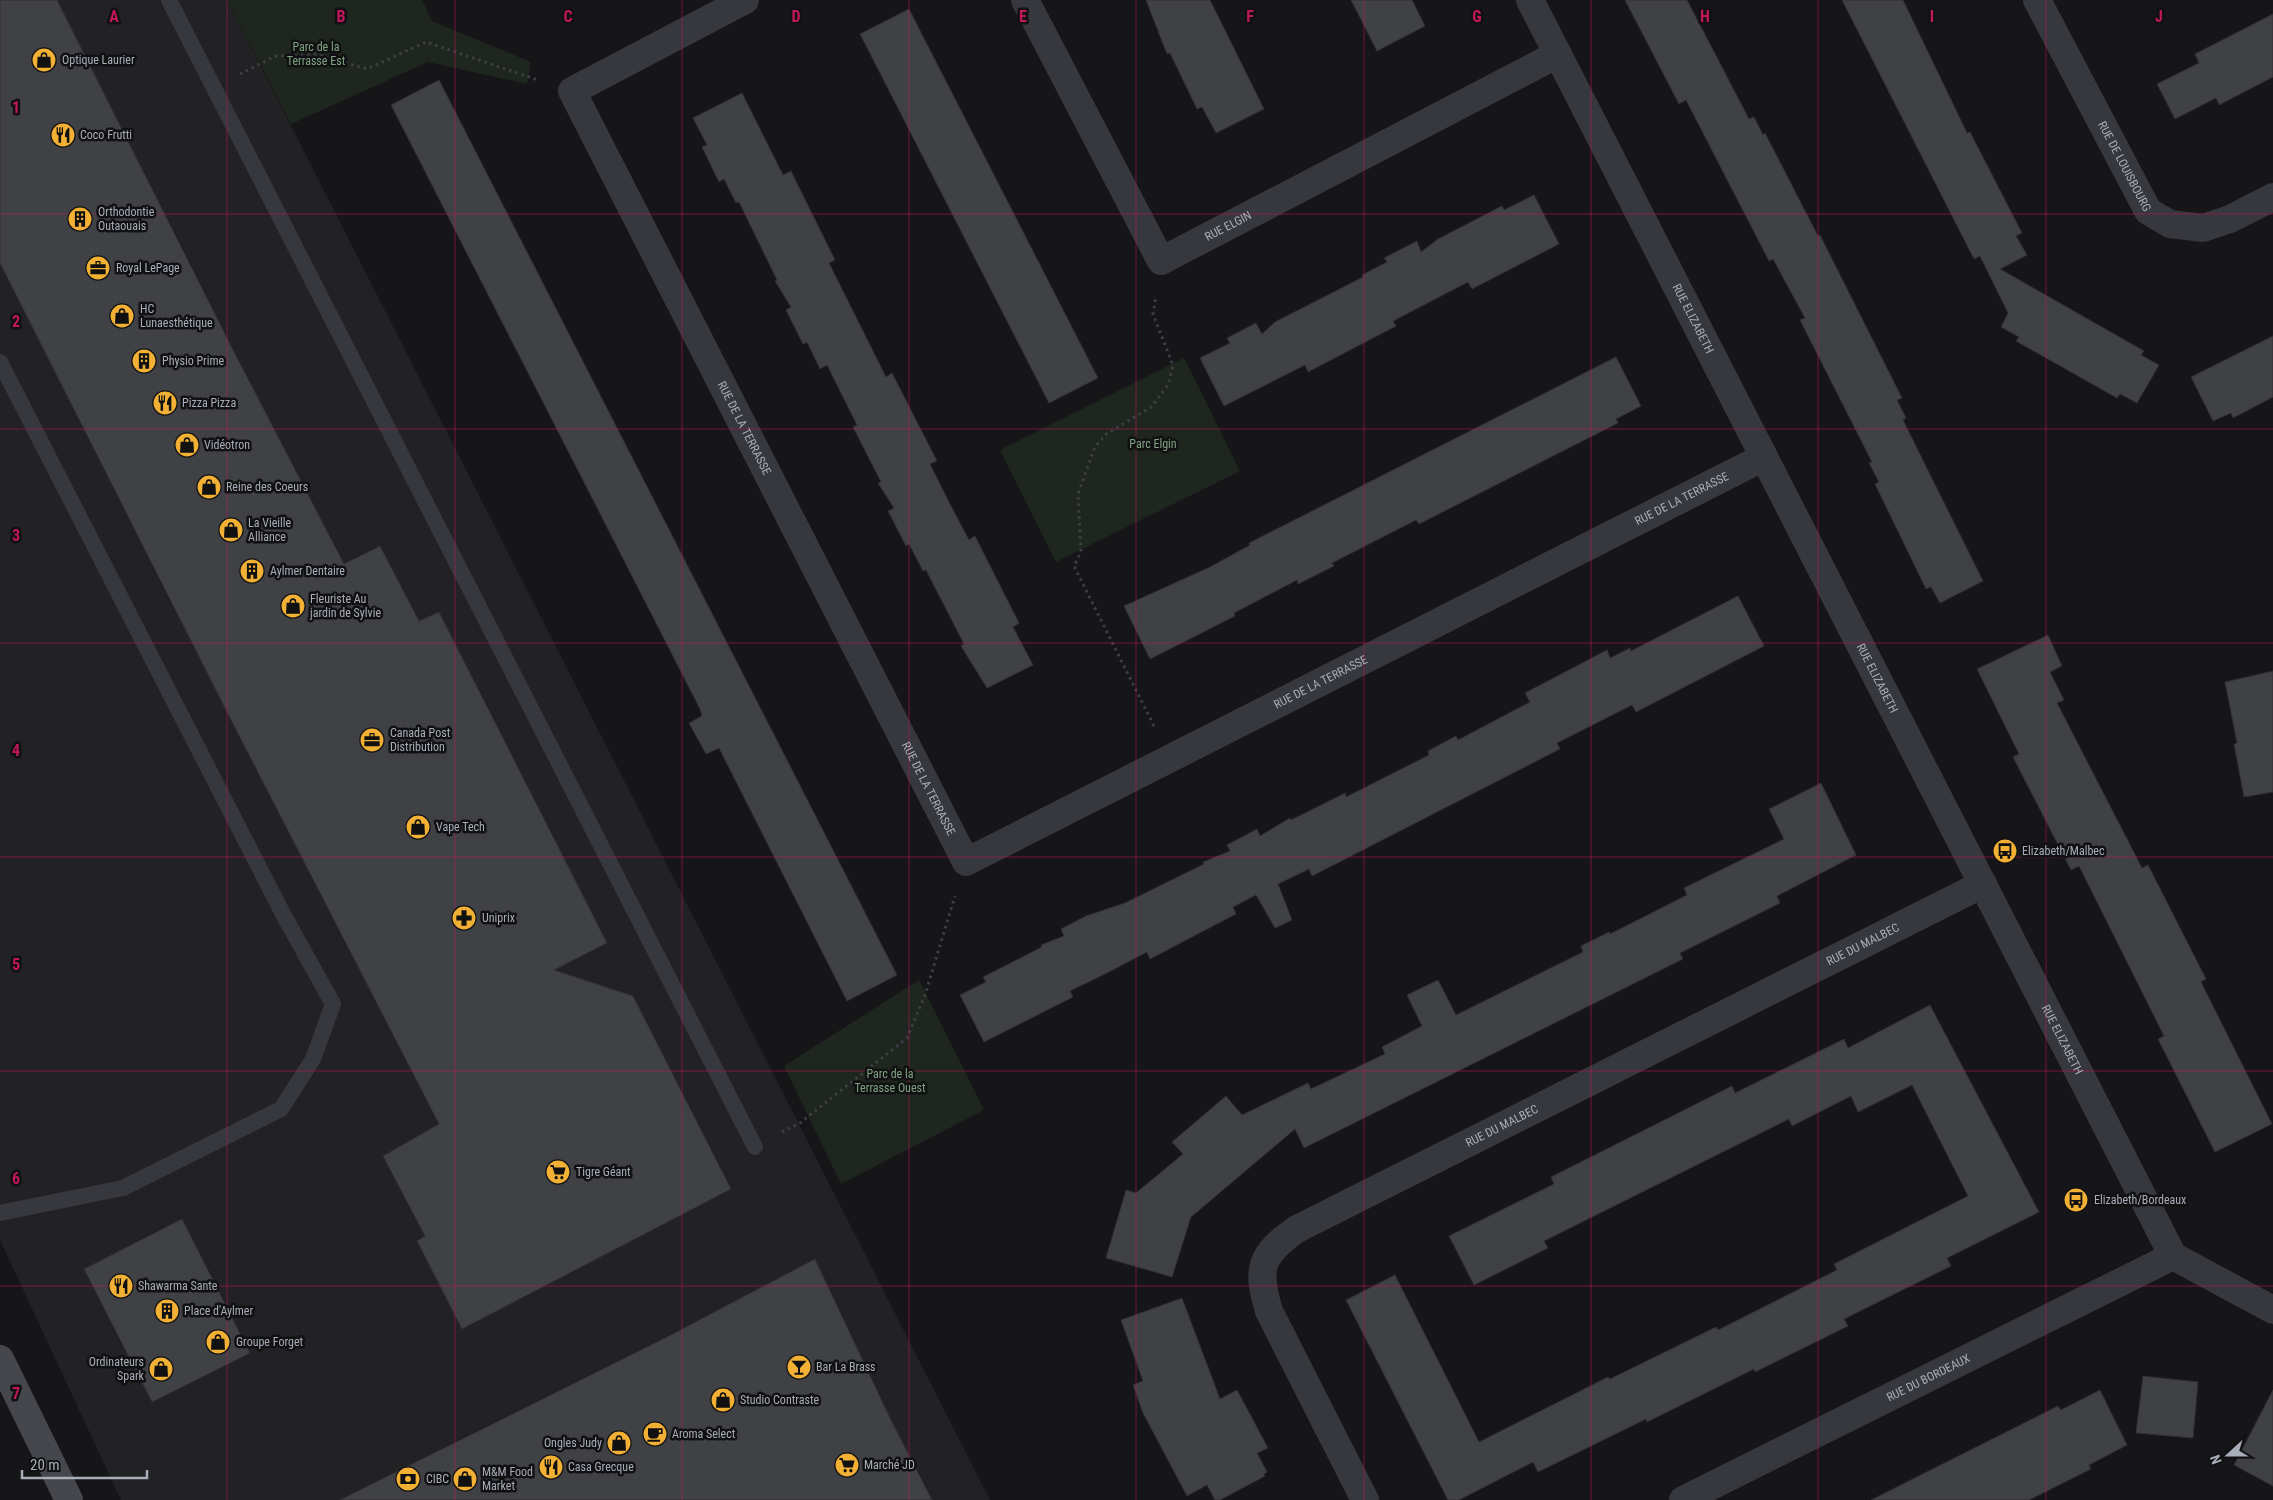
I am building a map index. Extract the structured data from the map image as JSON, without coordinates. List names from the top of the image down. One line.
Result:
{"streets":{"street":["RUE DE LOUISBOURG","RUE ELGIN","RUE ELIZABETH","RUE DE LA TERRASSE","RUE DU MALBEC","RUE DU BORDEAUX"]},"crossings":[["RUE ELGIN","RUE ELIZABETH"],["RUE ELIZABETH","RUE DE LA TERRASSE"],["RUE ELIZABETH","RUE DU MALBEC"],["RUE ELIZABETH","RUE DU BORDEAUX"]],"parks":["Parc de la Terrasse Est","Parc Elgin","Parc de la Terrasse Ouest"],"places":{"shop":["Optique Laurier","HC Lunaesthétique","Vidéotron","Reine des Coeurs","La Vieille Alliance","Fleuriste Au jardin de Sylvie","Vape Tech","Groupe Forget","Ordinateurs Spark","Studio Contraste","Ongles Judy","M&M Food Market"],"restaurant":["Coco Frutti","Pizza Pizza","Shawarma Sante","Casa Grecque"],"building":["Orthodontie Outaouais","Physio Prime","Aylmer Dentaire","Place d'Aylmer"],"office":["Royal LePage","Canada Post Distribution"],"bus stop":["Elizabeth/Malbec","Elizabeth/Bordeaux"],"pharmacy":["Uniprix"],"supermarket":["Tigre Géant","Marché JD"],"bar":["Bar La Brass"],"cafe":["Aroma Select"],"bank":["CIBC"]},"scale_bar":"20 m","north":"left","grid":{"columns":["A","B","C","D","E","F","G","H","I","J"],"rows":["1","2","3","4","5","6","7"]}}
